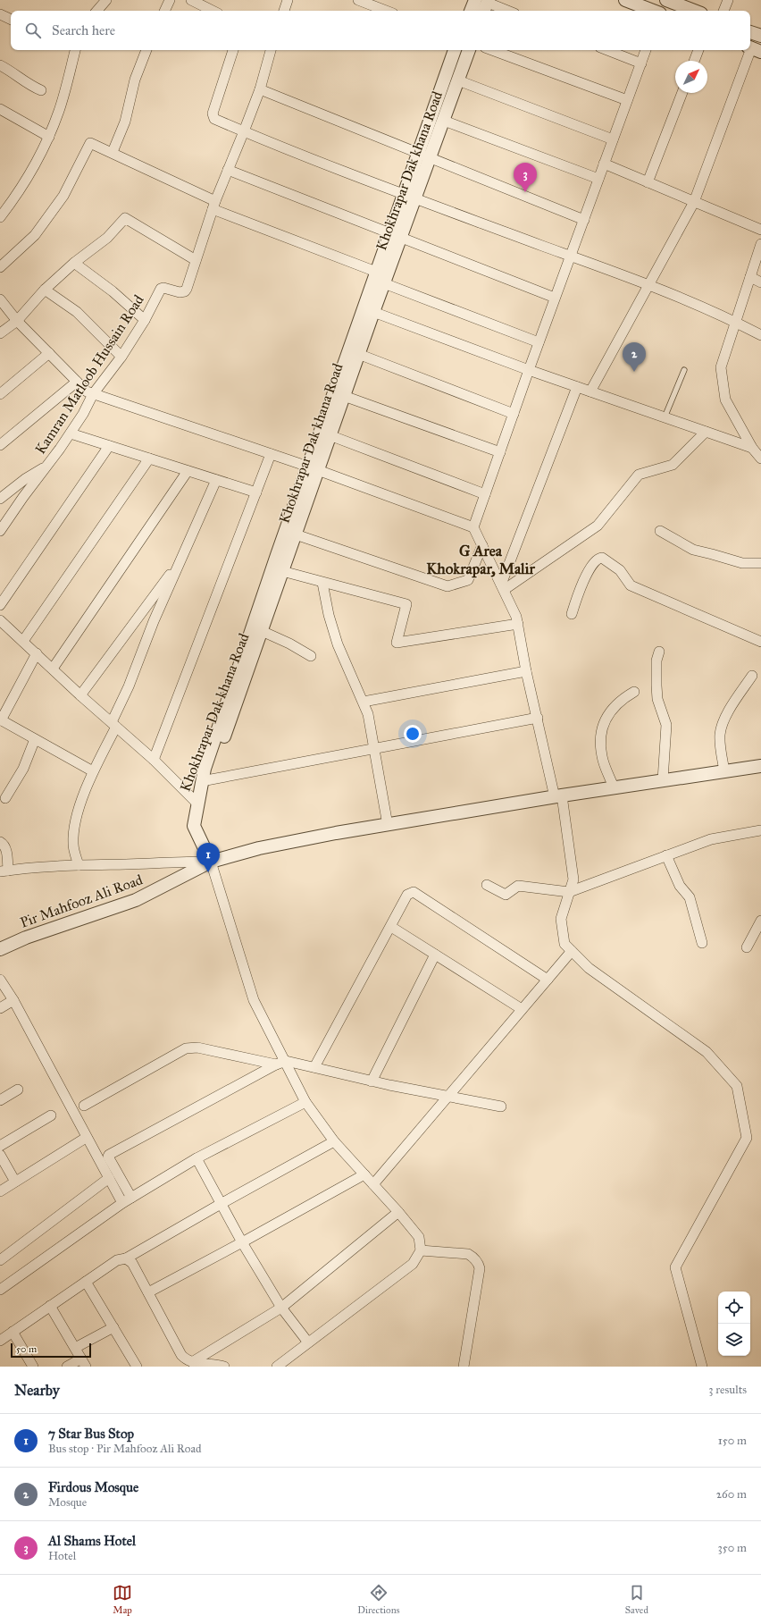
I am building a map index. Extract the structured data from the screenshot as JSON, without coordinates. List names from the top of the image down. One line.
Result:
{"streets":{"street":["Khokhrapar Dak khana Road","Kamran Matloob Hussain Road","Pir Mahfooz Ali Road"]},"districts":["G Area Khokrapar, Malir"],"scale_bar":"50 m","north":"top right","page":{"search":"Search here","pins":["3","2","1"],"scale":"50 m","heading":["Nearby","3 results"],"list":[{"mark":"1","name":"7 Star Bus Stop","note":"Bus stop · Pir Mahfooz Ali Road","value":"150 m"},{"mark":"2","name":"Firdous Mosque","note":"Mosque","value":"260 m"},{"mark":"3","name":"Al Shams Hotel","note":"Hotel","value":"350 m"}],"nav":["Map","Directions","Saved"]}}
